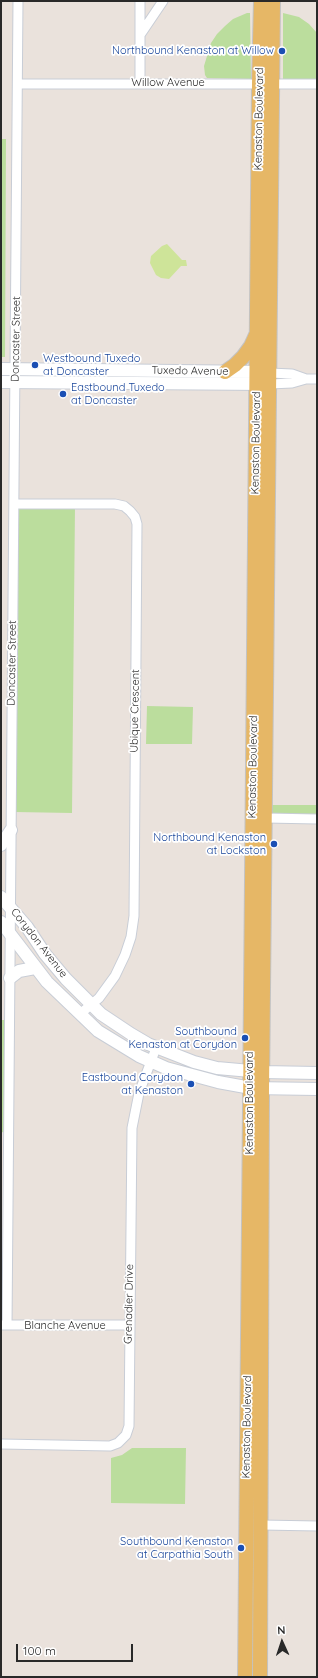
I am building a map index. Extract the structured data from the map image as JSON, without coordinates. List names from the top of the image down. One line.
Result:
{"streets":{"main road":["Kenaston Boulevard","Tuxedo Avenue","Corydon Avenue"],"street":["Willow Avenue","Doncaster Street","Ubique Crescent","Grenadier Drive","Blanche Avenue"]},"crossings":[["Willow Avenue","Kenaston Boulevard"],["Willow Avenue","Doncaster Street"],["Kenaston Boulevard","Tuxedo Avenue"],["Kenaston Boulevard","Corydon Avenue"],["Doncaster Street","Tuxedo Avenue"],["Doncaster Street","Ubique Crescent"],["Doncaster Street","Corydon Avenue"],["Doncaster Street","Blanche Avenue"],["Ubique Crescent","Corydon Avenue"],["Corydon Avenue","Grenadier Drive"],["Grenadier Drive","Blanche Avenue"]],"places":["Northbound Kenaston at Willow","Westbound Tuxedo at Doncaster","Eastbound Tuxedo at Doncaster","Northbound Kenaston at Lockston","Southbound Kenaston at Corydon","Eastbound Corydon at Kenaston","Southbound Kenaston at Carpathia South"],"scale_bar":"100 m","north":"top"}
